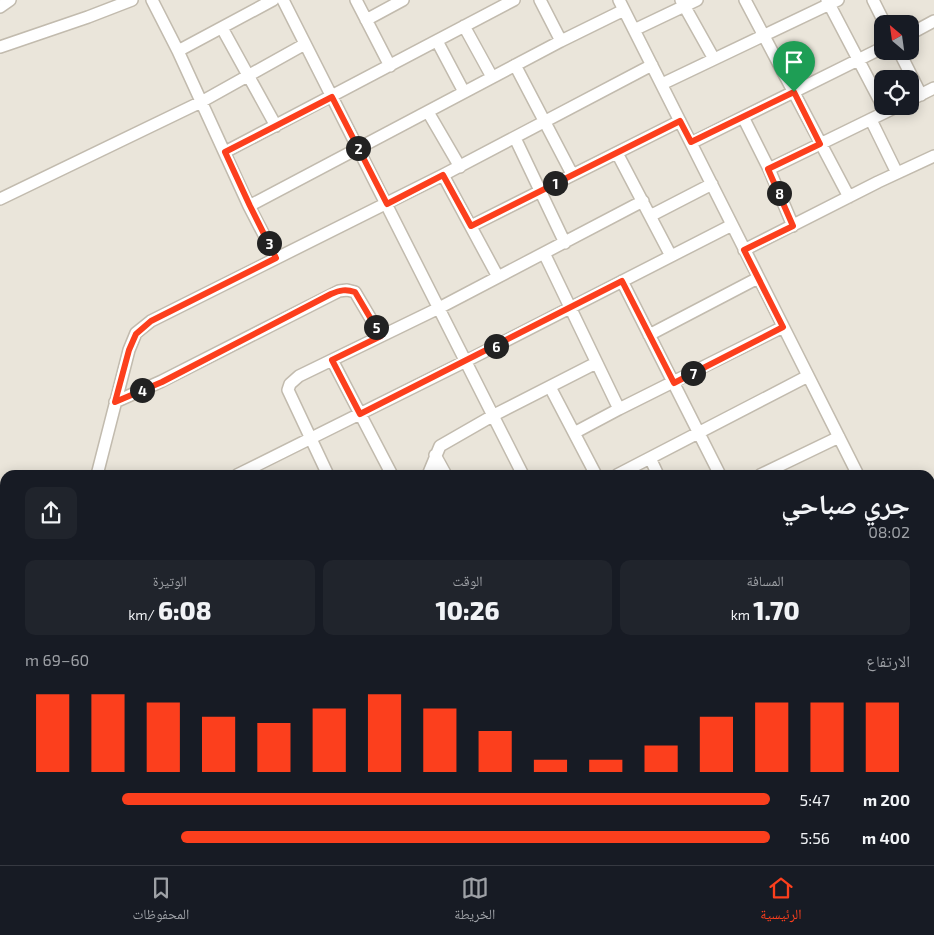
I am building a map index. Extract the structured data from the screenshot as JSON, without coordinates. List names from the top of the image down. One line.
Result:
{"north":"top left","page":{"pins":["2","1","8","3","5","6","7","4"],"heading":["جري صباحي","08:02"],"stats":[["المسافة","1.70 km"],["الوقت","10:26"],["الوتيرة","6:08 /km"]],"chart":["الارتفاع","60–69 m"],"list":[{"name":"200 m","note":"5:47"},{"name":"400 m","note":"5:56"}],"tabs":["الرئيسية","الخريطة","المحفوظات"]}}
